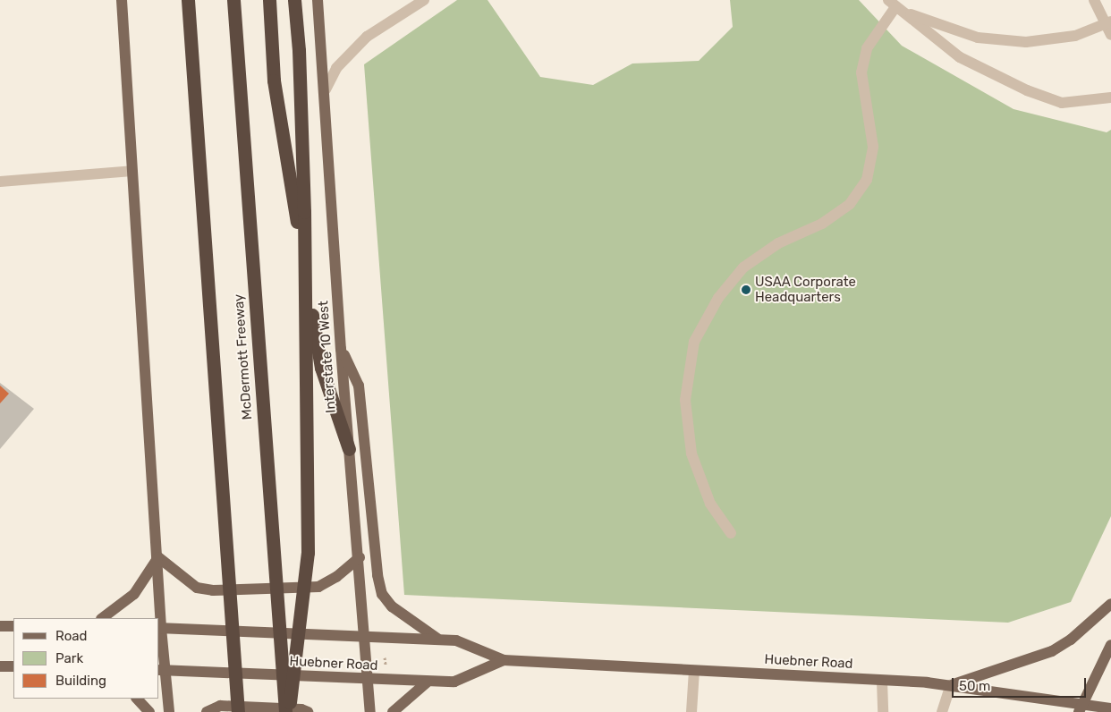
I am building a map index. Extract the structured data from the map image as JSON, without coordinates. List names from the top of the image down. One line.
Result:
{"streets":{"highway":["McDermott Freeway"],"main road":["Interstate 10 West","Huebner Road"]},"crossings":[["Interstate 10 West","Huebner Road"]],"places":["USAA Corporate Headquarters"],"legend":["Road","Park","Building"],"scale_bar":"50 m"}
